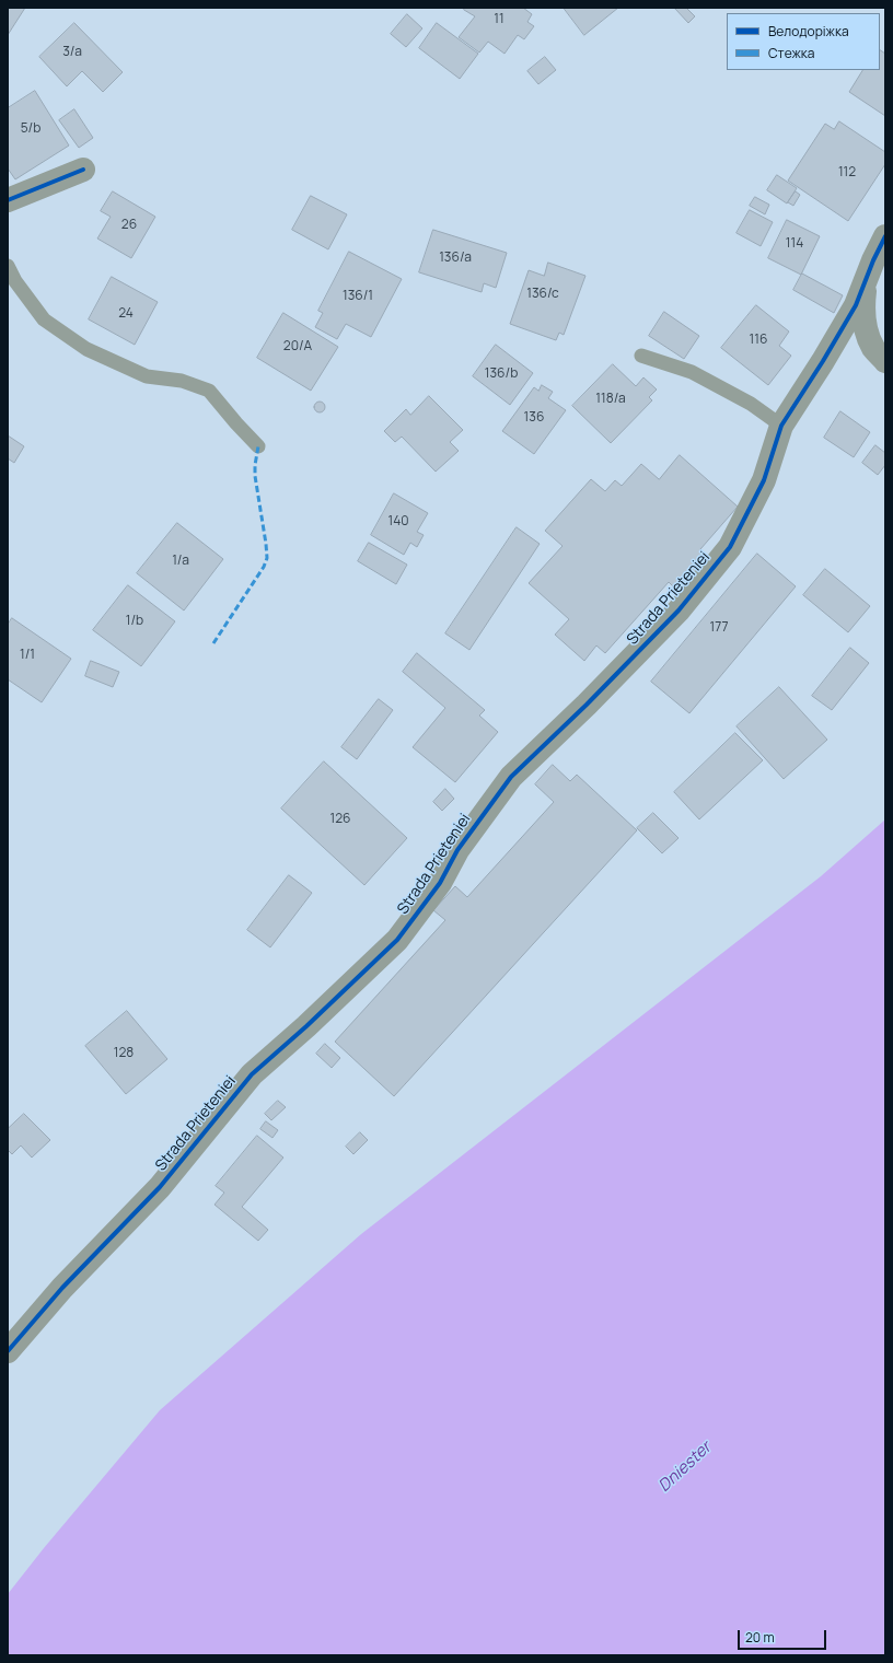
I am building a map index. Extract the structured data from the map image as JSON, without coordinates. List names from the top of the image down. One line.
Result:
{"streets":{"street":["Strada Prieteniei"]},"water":["Dniester"],"house_numbers":["11","3/a","5/b","112","26","114","136/a","136/c","136/1","24","116","20/A","136/b","118/a","136","140","1/a","1/b","177","1/1","126","128"],"legend":["Велодоріжка","Стежка"],"scale_bar":"20 m"}
